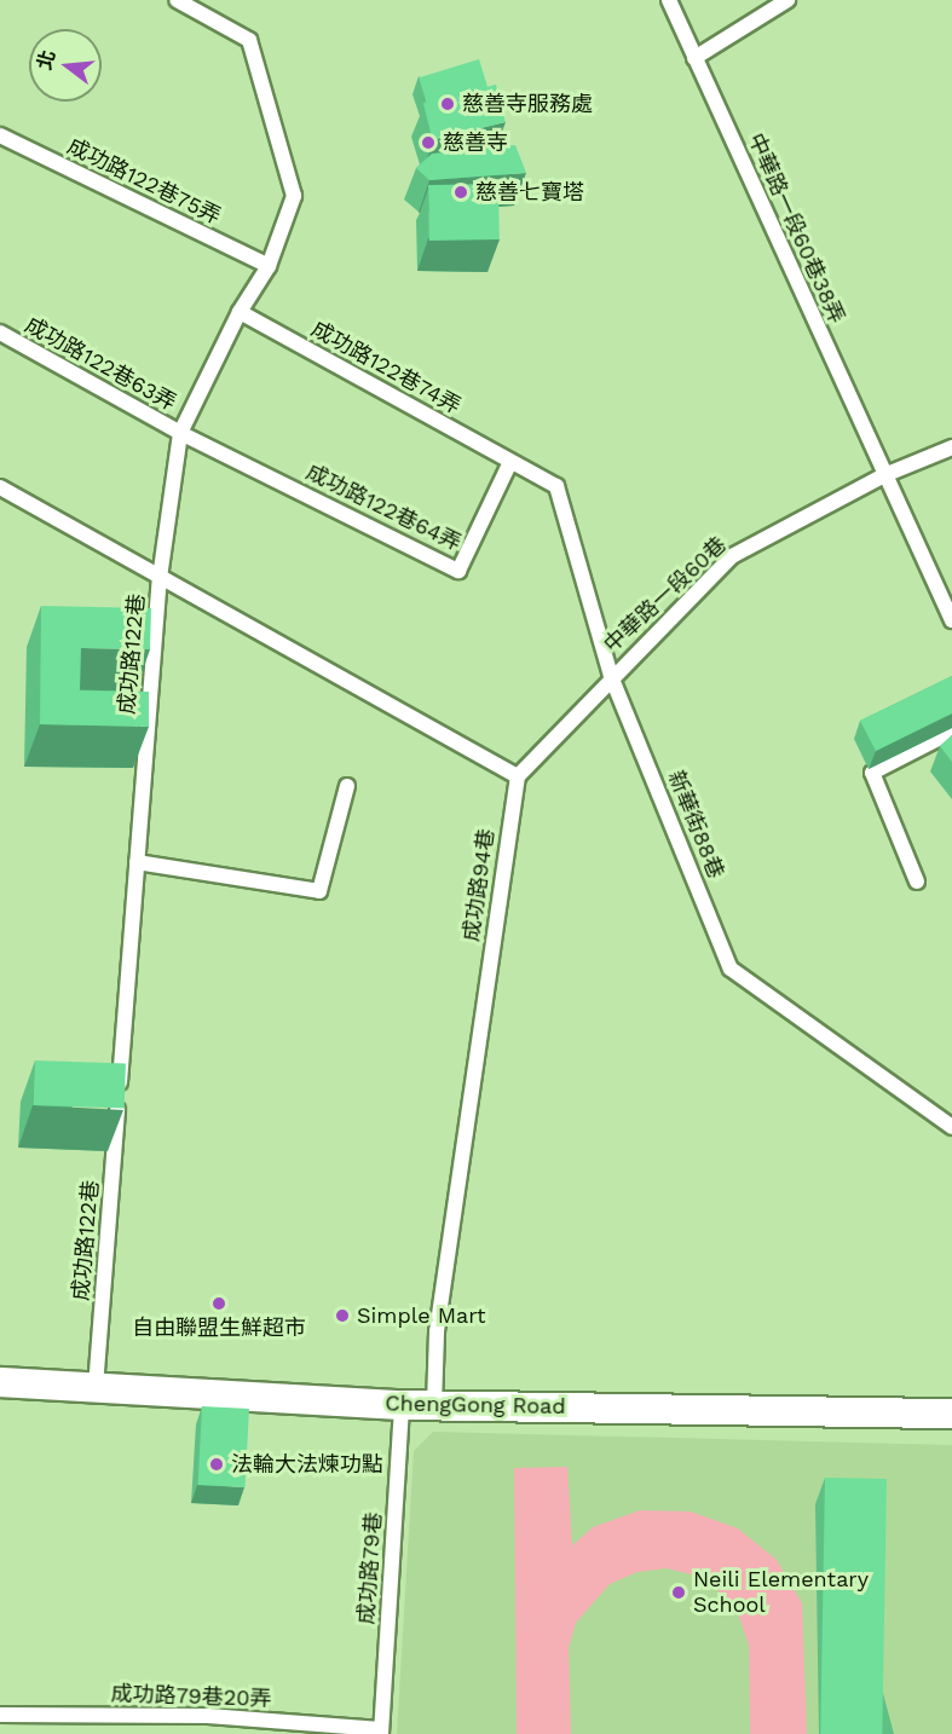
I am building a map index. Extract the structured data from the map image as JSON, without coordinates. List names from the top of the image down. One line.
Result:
{"streets":{"street":["ChengGong Road"],"lane":["成功路122巷75弄","中華路一段60巷38弄","成功路122巷63弄","成功路122巷74弄","成功路122巷64弄","中華路一段60巷","成功路122巷","新華街88巷","成功路94巷","成功路79巷","成功路79巷20弄"]},"crossings":[["成功路122巷75弄","成功路122巷"],["中華路一段60巷38弄","中華路一段60巷"],["成功路122巷63弄","成功路122巷64弄"],["成功路122巷63弄","成功路122巷"],["成功路122巷74弄","成功路122巷64弄"],["成功路122巷74弄","成功路122巷"],["成功路122巷74弄","新華街88巷"],["成功路122巷64弄","成功路122巷"],["成功路122巷64弄","新華街88巷"],["中華路一段60巷","新華街88巷"],["中華路一段60巷","成功路94巷"],["成功路122巷","ChengGong Road"],["成功路94巷","ChengGong Road"],["ChengGong Road","成功路79巷"],["成功路79巷","成功路79巷20弄"]],"places":["慈善寺服務處","慈善寺","慈善七寶塔","自由聯盟生鮮超市","Simple Mart","法輪大法煉功點","Neili Elementary School"],"north":"left"}
